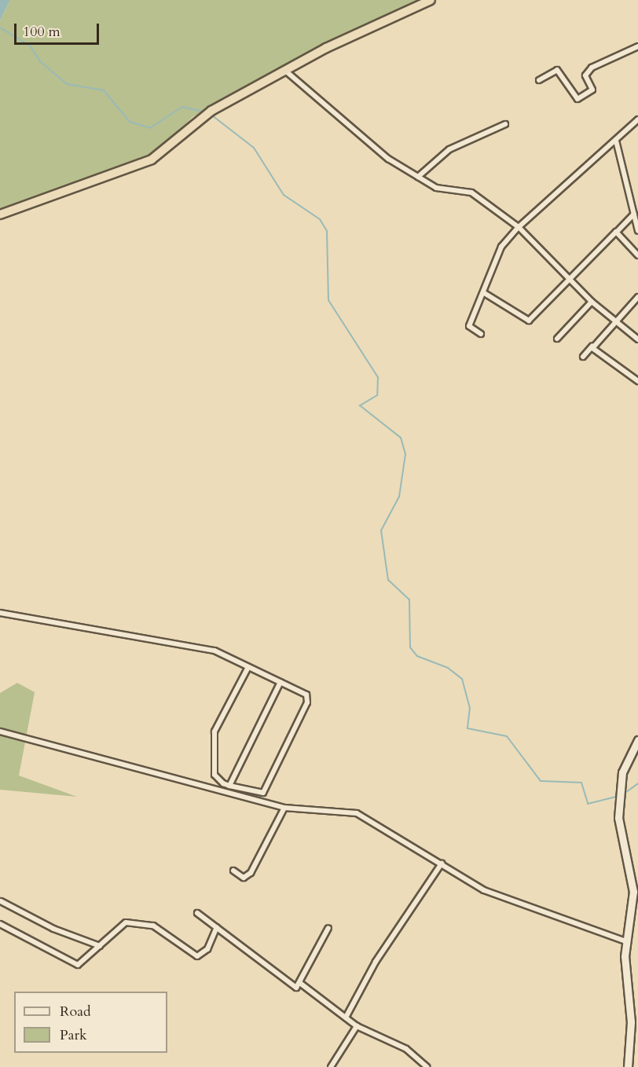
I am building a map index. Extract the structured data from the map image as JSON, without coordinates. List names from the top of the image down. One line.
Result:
{"legend":["Road","Park"],"scale_bar":"100 m"}
